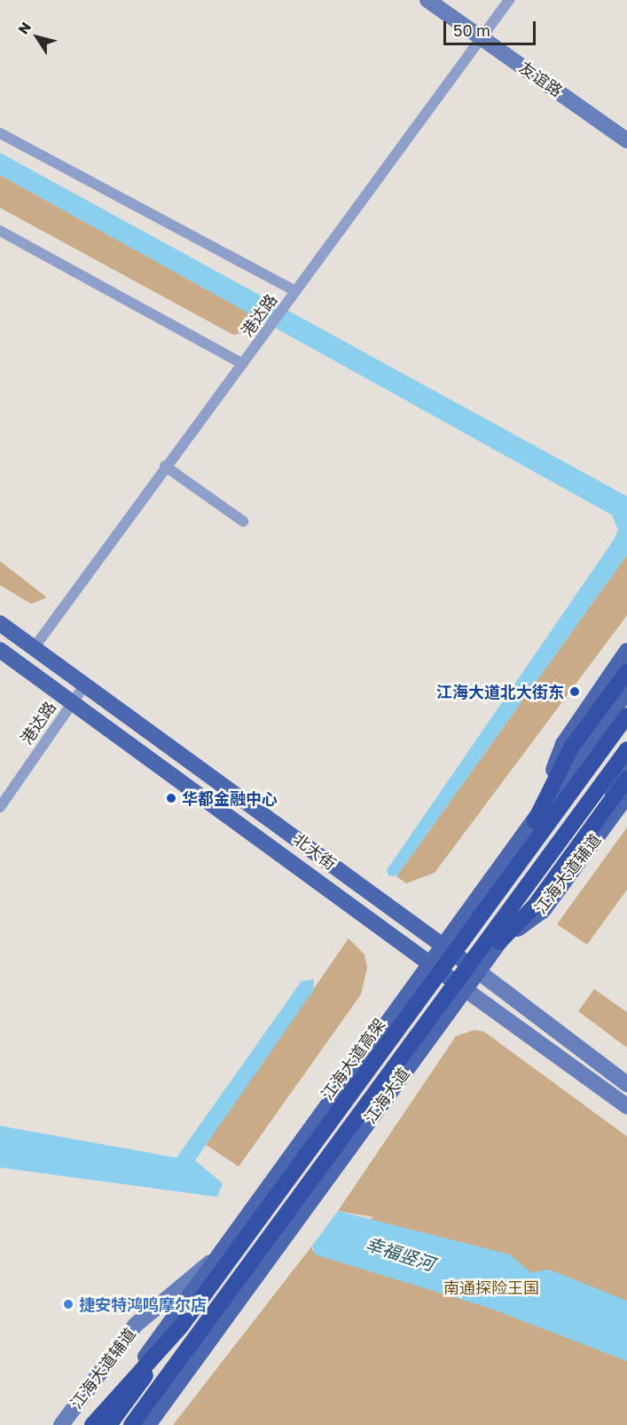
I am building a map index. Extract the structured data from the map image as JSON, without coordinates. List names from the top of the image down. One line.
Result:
{"streets":{"highway":["江海大道高架"],"main road":["北大街","江海大道辅道","江海大道"],"street":["友谊路","港达路"]},"crossings":[["友谊路","港达路"],["港达路","北大街"],["北大街","江海大道"],["江海大道辅道","江海大道"]],"water":["幸福竖河"],"parks":["南通探险王国"],"places":["江海大道北大街东","华都金融中心","捷安特鸿鸣摩尔店"],"scale_bar":"50 m","north":"top left"}
